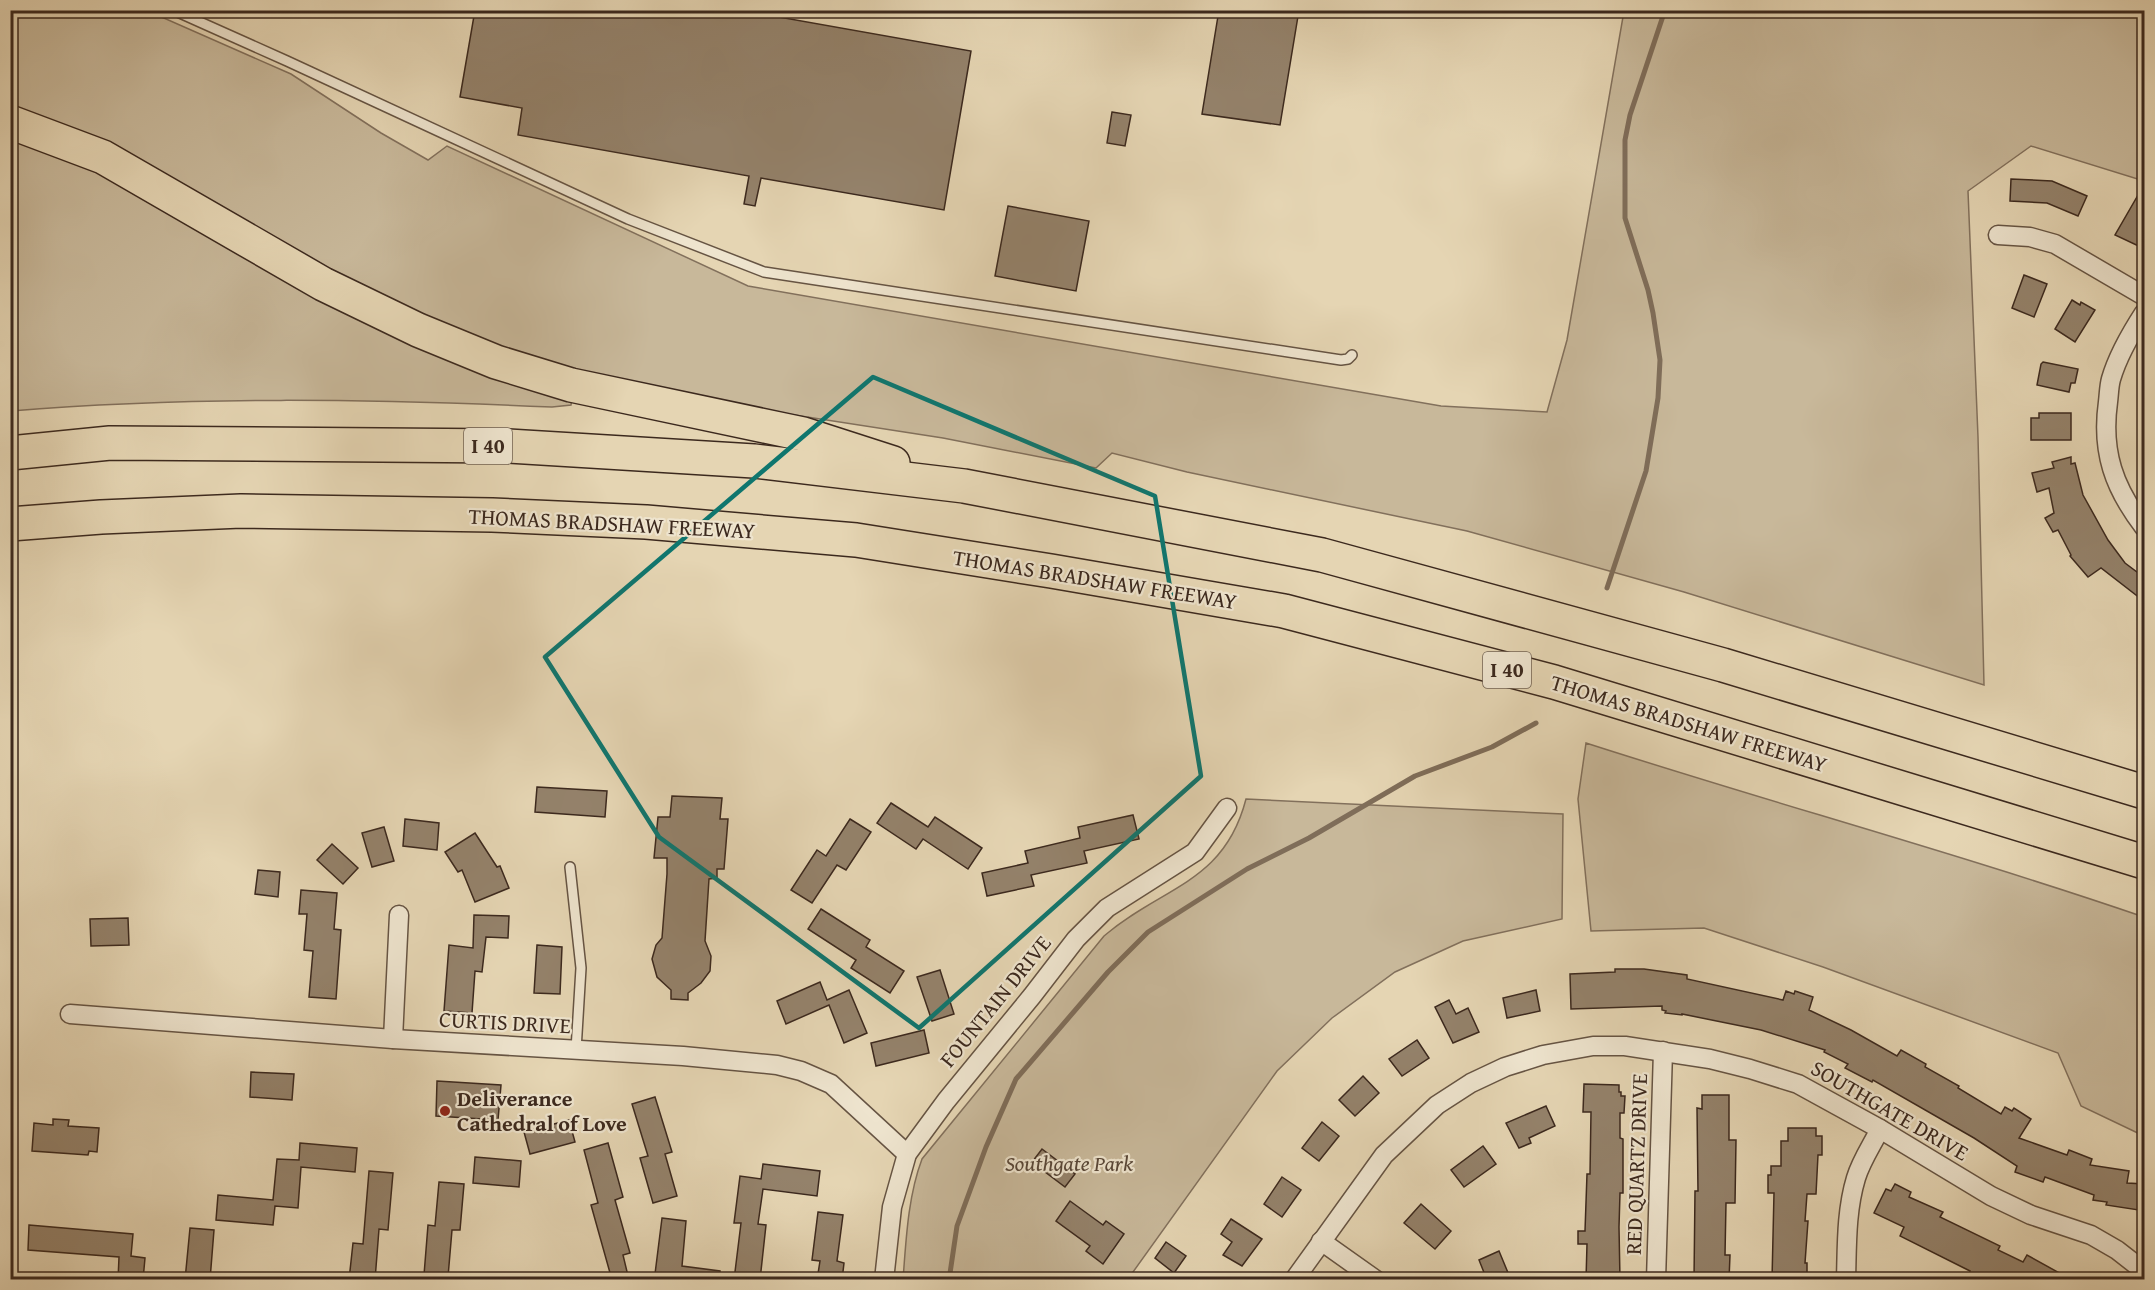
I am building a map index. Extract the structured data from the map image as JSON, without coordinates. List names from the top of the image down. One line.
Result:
{"streets":{"highway":["I 40","THOMAS BRADSHAW FREEWAY"],"street":["FOUNTAIN DRIVE","CURTIS DRIVE","SOUTHGATE DRIVE","RED QUARTZ DRIVE"]},"crossings":[["FOUNTAIN DRIVE","CURTIS DRIVE"],["SOUTHGATE DRIVE","RED QUARTZ DRIVE"]],"parks":["Southgate Park"],"places":["Deliverance Cathedral of Love"]}
